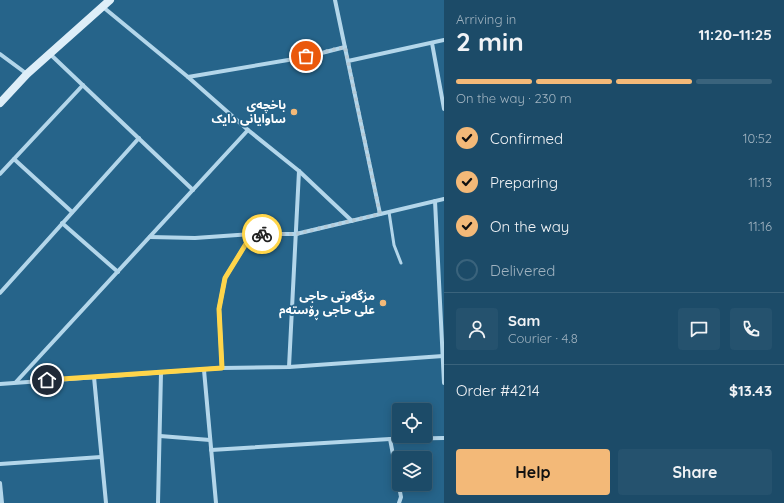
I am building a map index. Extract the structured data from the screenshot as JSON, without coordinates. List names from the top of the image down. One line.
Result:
{"places":["باخچەی ساوایانی دایک","مزگەوتی حاجی علی حاجی ڕۆستەم"],"page":{"heading":["2 min","Arriving in","11:20–11:25"],"panel":["Sam","Courier · 4.8","Order #4214","$13.43"],"bar":"On the way · 230 m","list":[["Confirmed","10:52"],["Preparing","11:13"],["On the way","11:16"],"Delivered"],"buttons":["Help","Share"]}}
